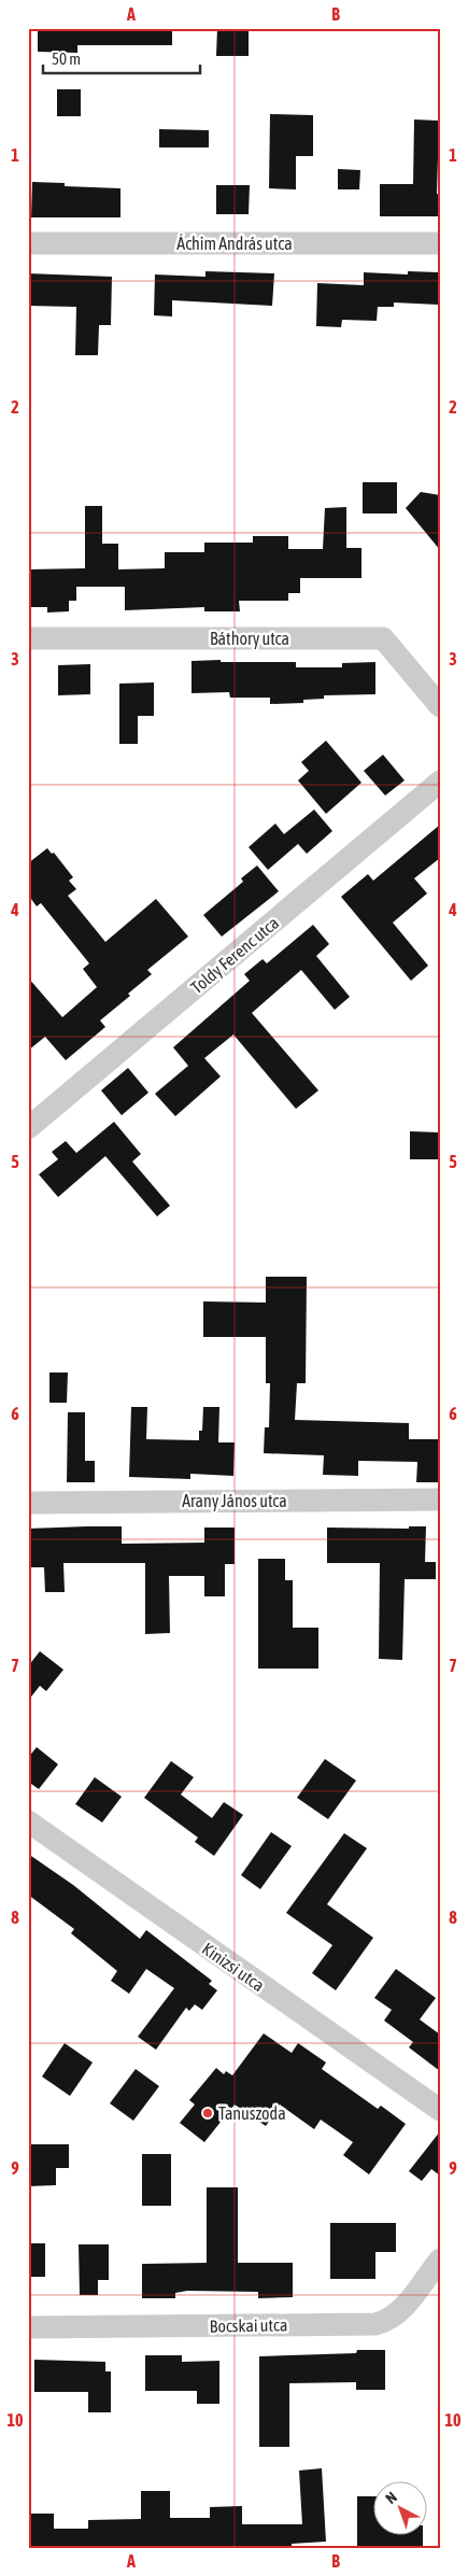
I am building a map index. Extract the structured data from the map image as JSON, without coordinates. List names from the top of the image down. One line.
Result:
{"streets":{"street":["Áchim András utca","Báthory utca","Toldy Ferenc utca","Arany János utca","Kinizsi utca","Bocskai utca"]},"places":["Tanuszoda"],"scale_bar":"50 m","north":"top left","grid":{"columns":["A","B"],"rows":["1","2","3","4","5","6","7","8","9","10"]}}
